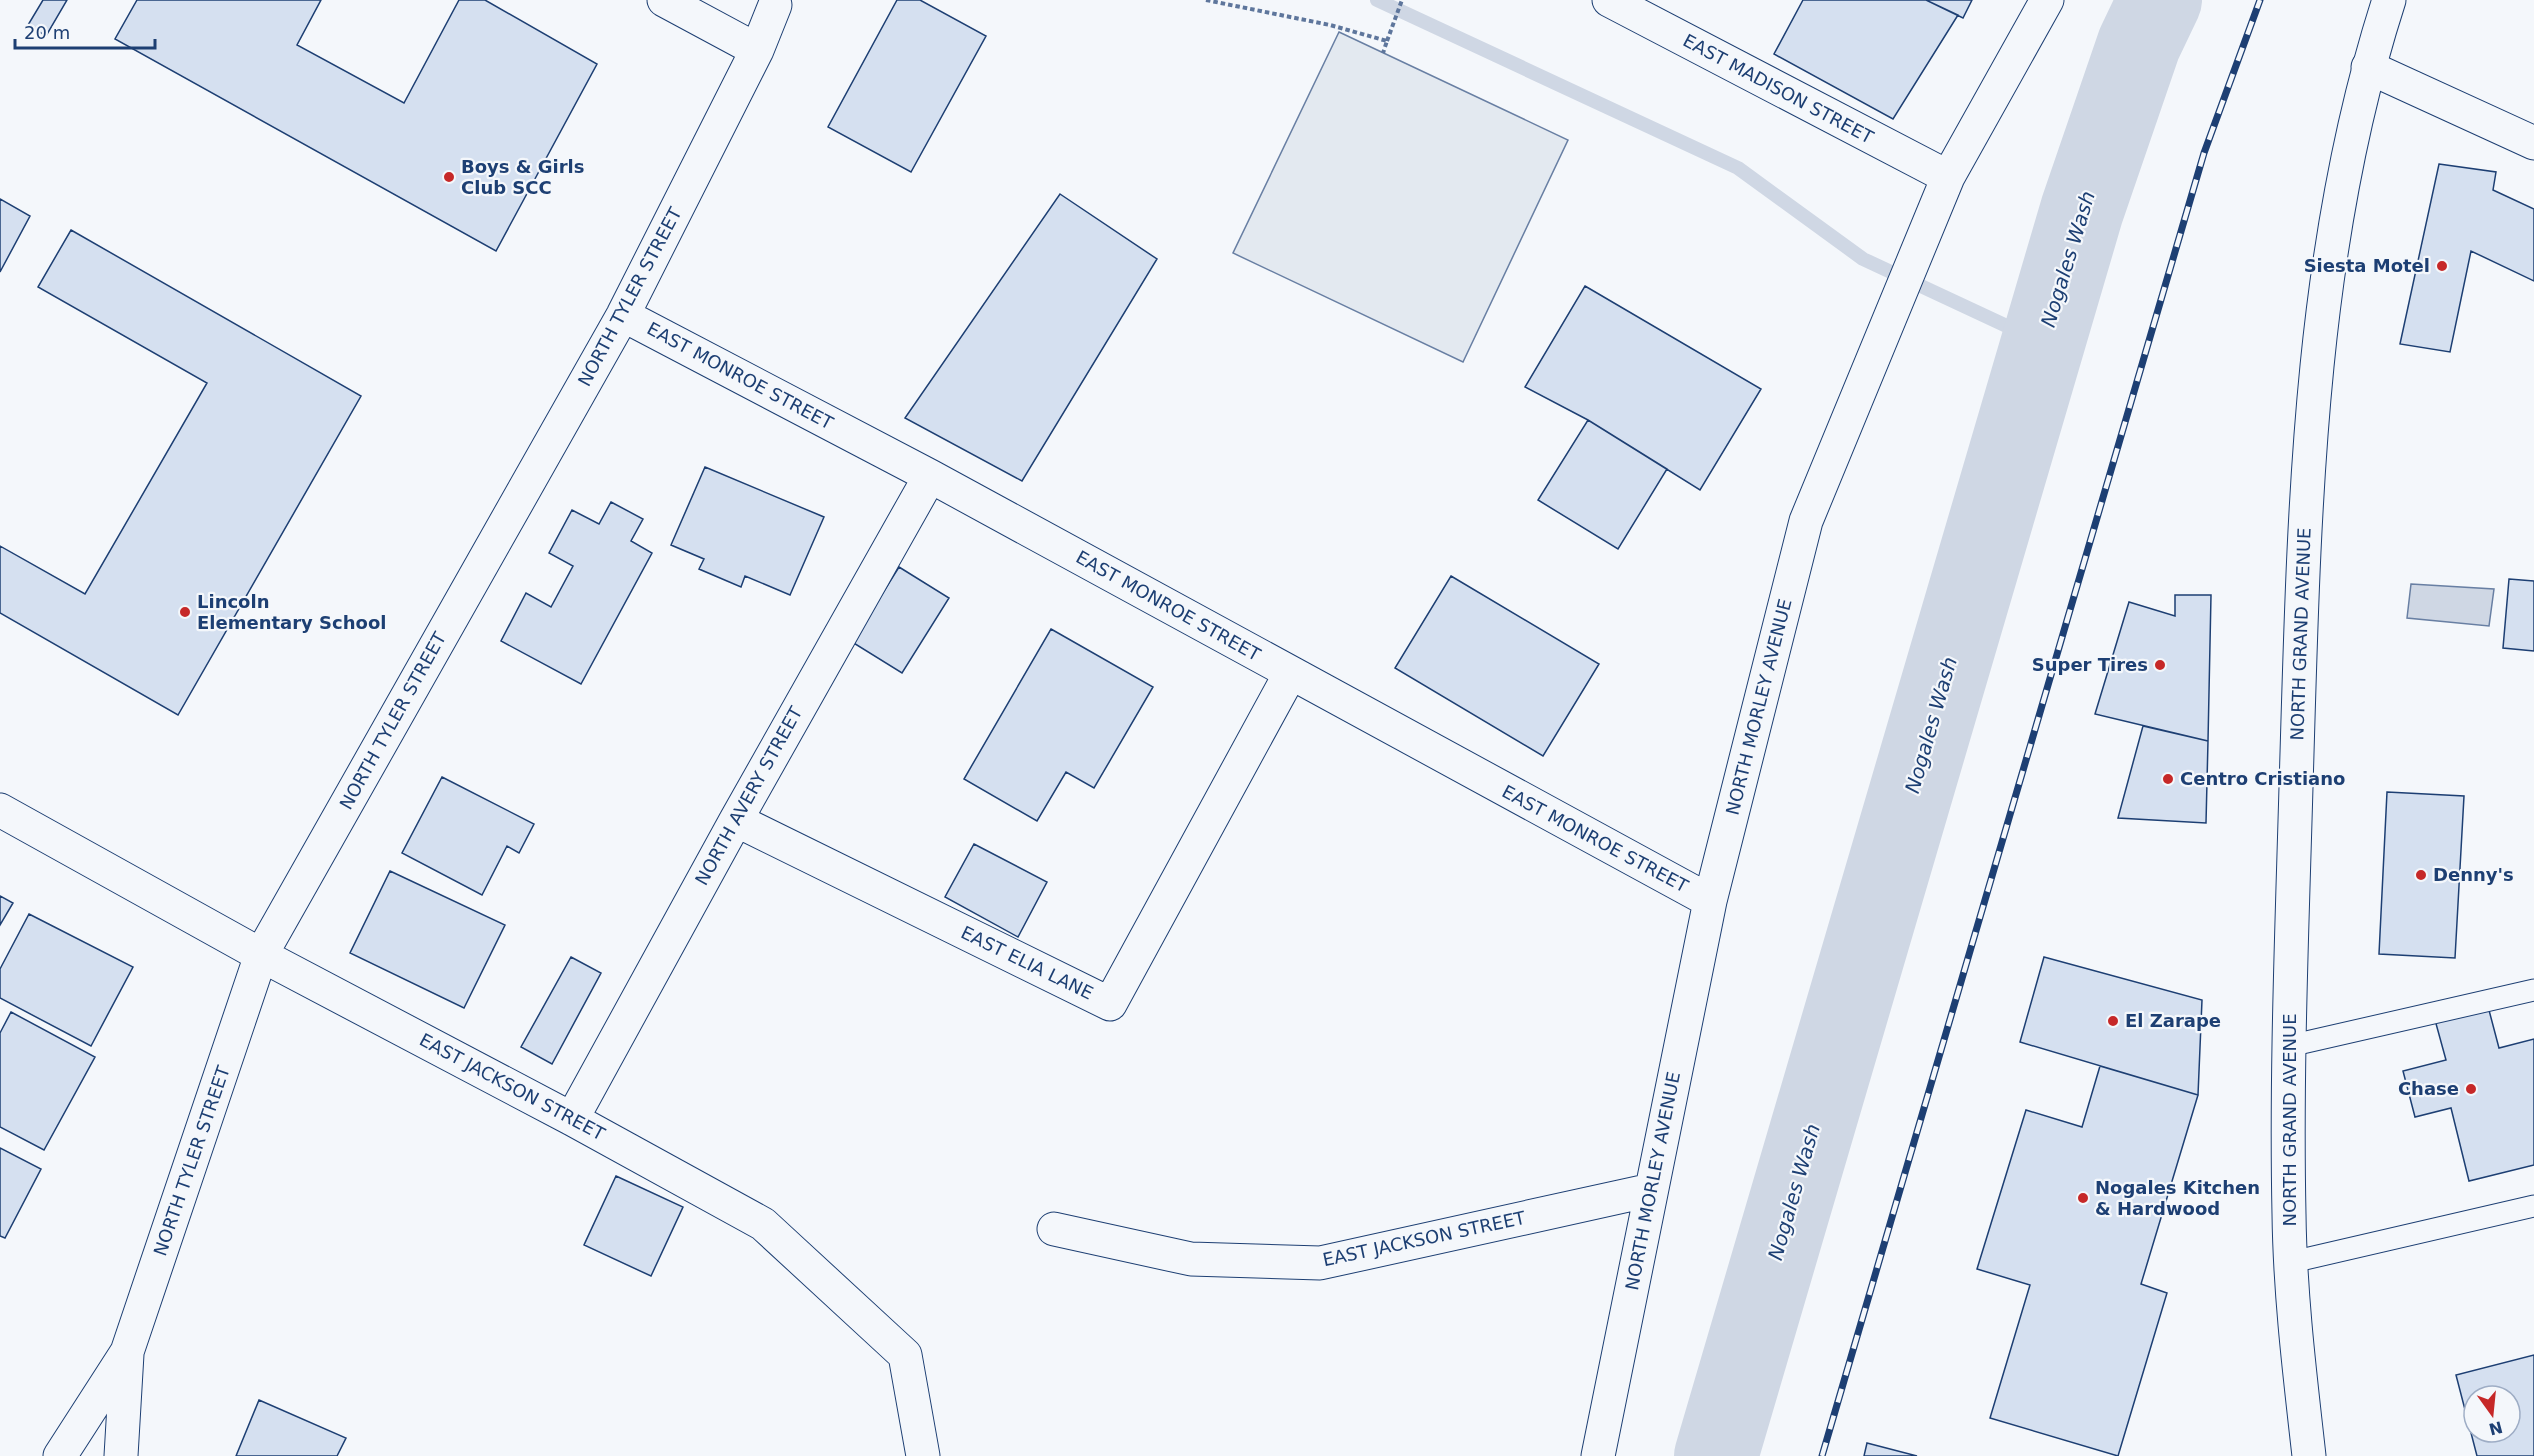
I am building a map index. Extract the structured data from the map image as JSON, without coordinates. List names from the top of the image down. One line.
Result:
{"streets":{"street":["EAST MADISON STREET","NORTH TYLER STREET","EAST MONROE STREET","NORTH GRAND AVENUE","NORTH MORLEY AVENUE","NORTH AVERY STREET","EAST ELIA LANE","EAST JACKSON STREET"]},"crossings":[["EAST MADISON STREET","NORTH MORLEY AVENUE"],["NORTH TYLER STREET","EAST MONROE STREET"],["NORTH TYLER STREET","EAST JACKSON STREET"],["EAST MONROE STREET","NORTH MORLEY AVENUE"],["EAST MONROE STREET","NORTH AVERY STREET"],["EAST MONROE STREET","EAST ELIA LANE"],["NORTH MORLEY AVENUE","EAST JACKSON STREET"],["NORTH AVERY STREET","EAST ELIA LANE"],["NORTH AVERY STREET","EAST JACKSON STREET"]],"water":["Nogales Wash"],"places":["Boys & Girls Club SCC","Siesta Motel","Lincoln Elementary School","Super Tires","Centro Cristiano","Denny's","El Zarape","Chase","Nogales Kitchen & Hardwood"],"scale_bar":"20 m","north":"bottom"}
